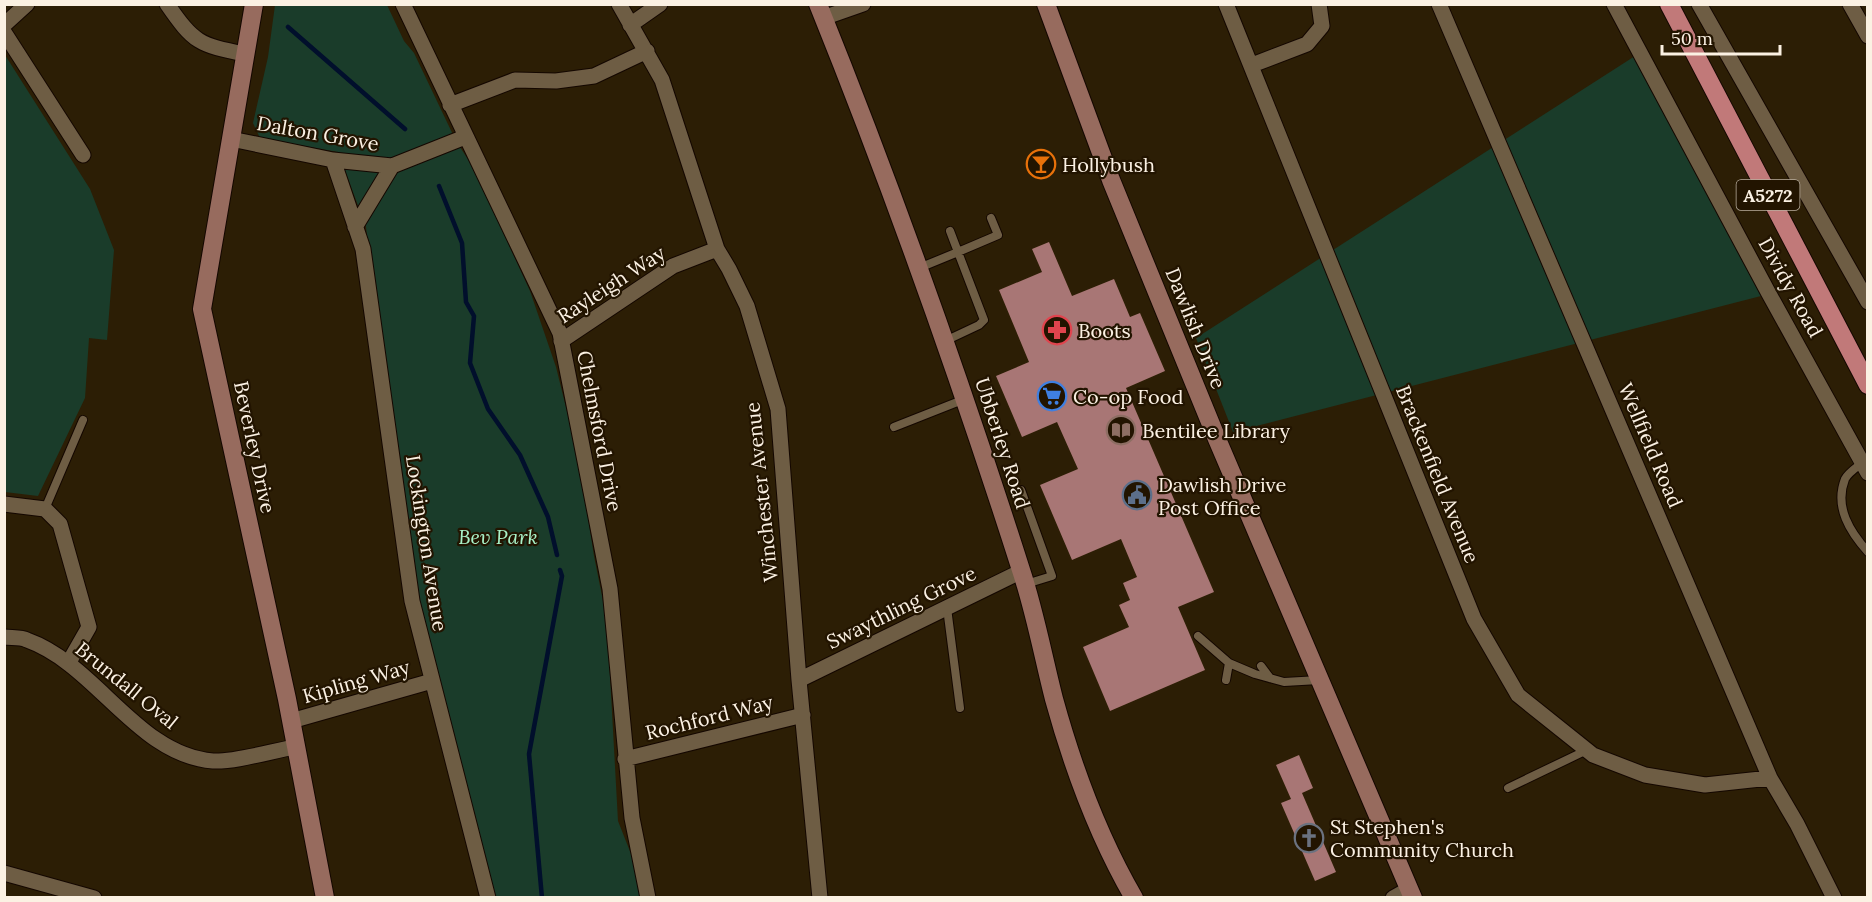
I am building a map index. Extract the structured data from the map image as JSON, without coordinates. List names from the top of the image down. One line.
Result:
{"streets":{"main road":["A5272","Dividy Road"],"street":["Dalton Grove","Rayleigh Way","Dawlish Drive","Chelmsford Drive","Ubberley Road","Wellfield Road","Beverley Drive","Brackenfield Avenue","Winchester Avenue","Lockington Avenue","Swaythling Grove","Kipling Way","Brundall Oval","Rochford Way"]},"crossings":[["Dalton Grove","Chelmsford Drive"],["Dalton Grove","Beverley Drive"],["Dalton Grove","Lockington Avenue"],["Rayleigh Way","Chelmsford Drive"],["Rayleigh Way","Winchester Avenue"],["Chelmsford Drive","Rochford Way"],["Ubberley Road","Swaythling Grove"],["Wellfield Road","Brackenfield Avenue"],["Beverley Drive","Kipling Way"],["Beverley Drive","Brundall Oval"],["Winchester Avenue","Swaythling Grove"],["Winchester Avenue","Rochford Way"],["Lockington Avenue","Kipling Way"]],"parks":["Bev Park"],"places":{"bar":["Hollybush"],"pharmacy":["Boots"],"supermarket":["Co-op Food"],"library":["Bentilee Library"],"public building":["Dawlish Drive Post Office"],"church":["St Stephen's Community Church"]},"scale_bar":"50 m"}
